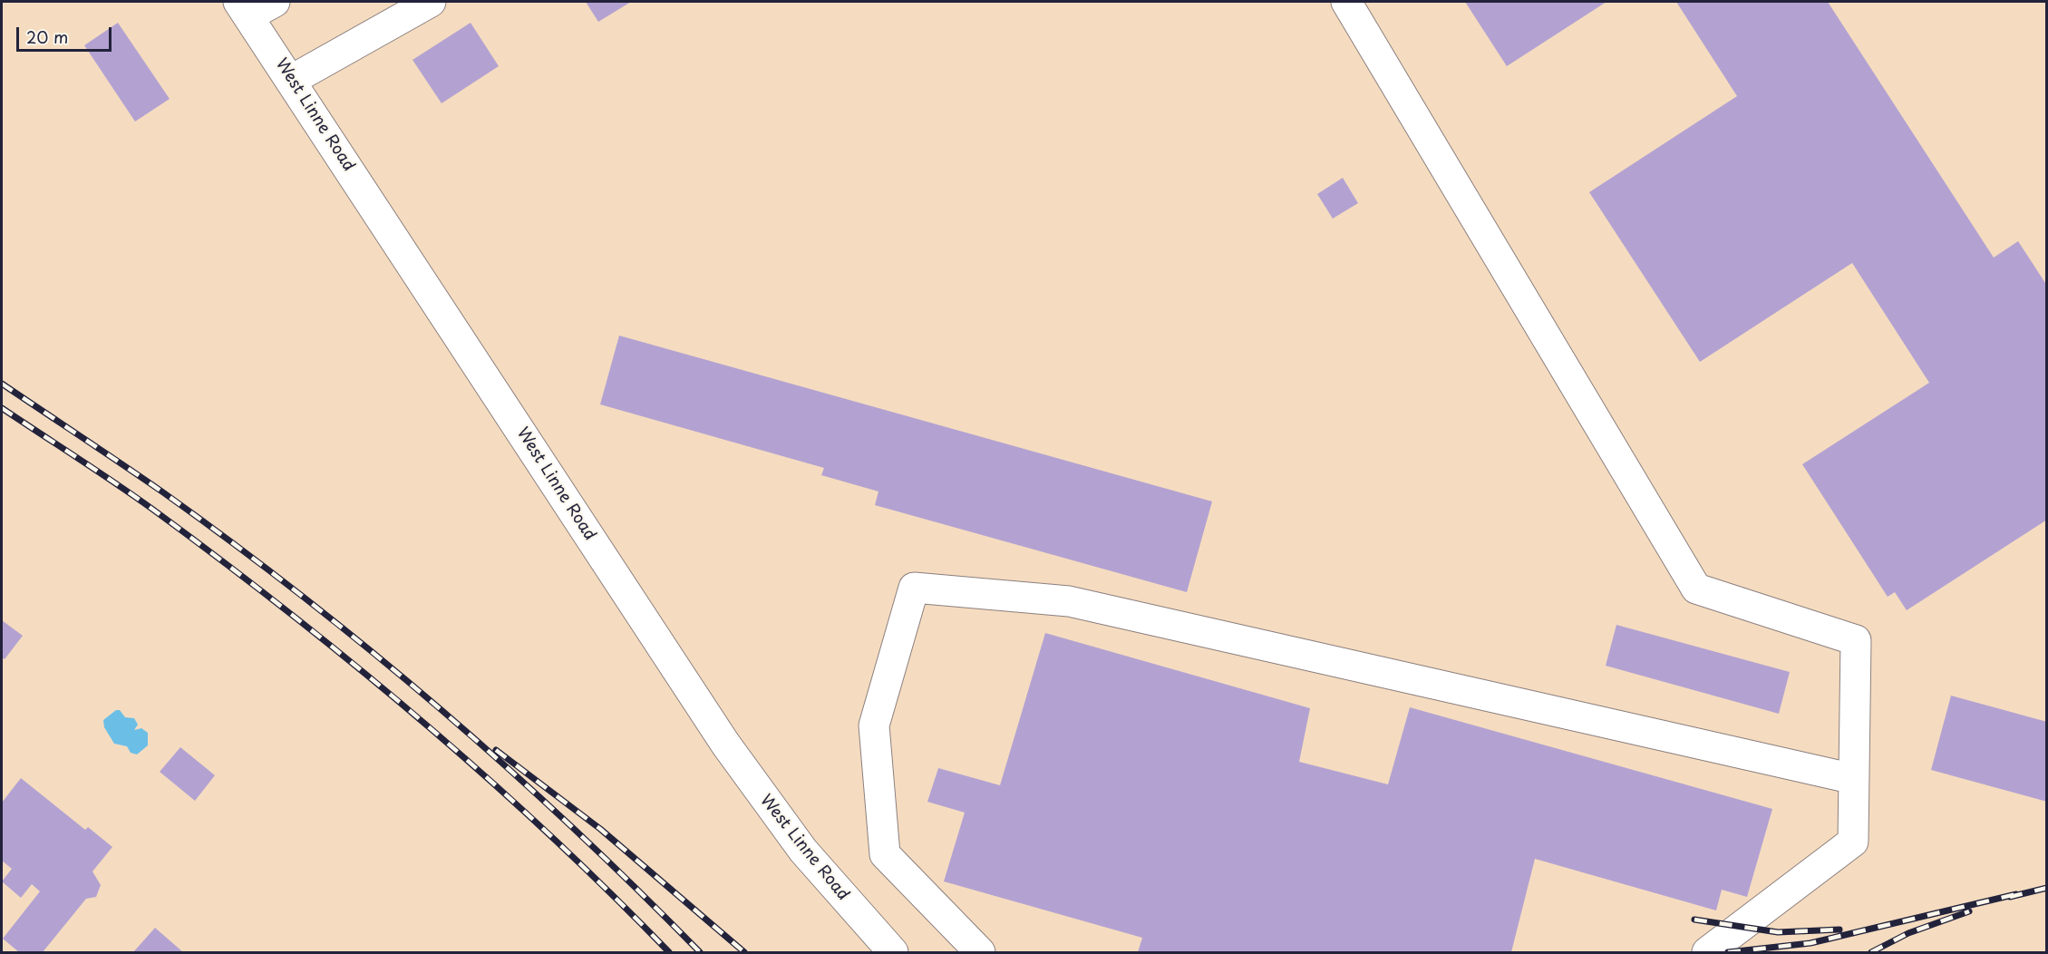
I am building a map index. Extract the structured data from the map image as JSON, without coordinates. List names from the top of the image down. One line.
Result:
{"streets":{"street":["West Linne Road"]},"scale_bar":"20 m"}
